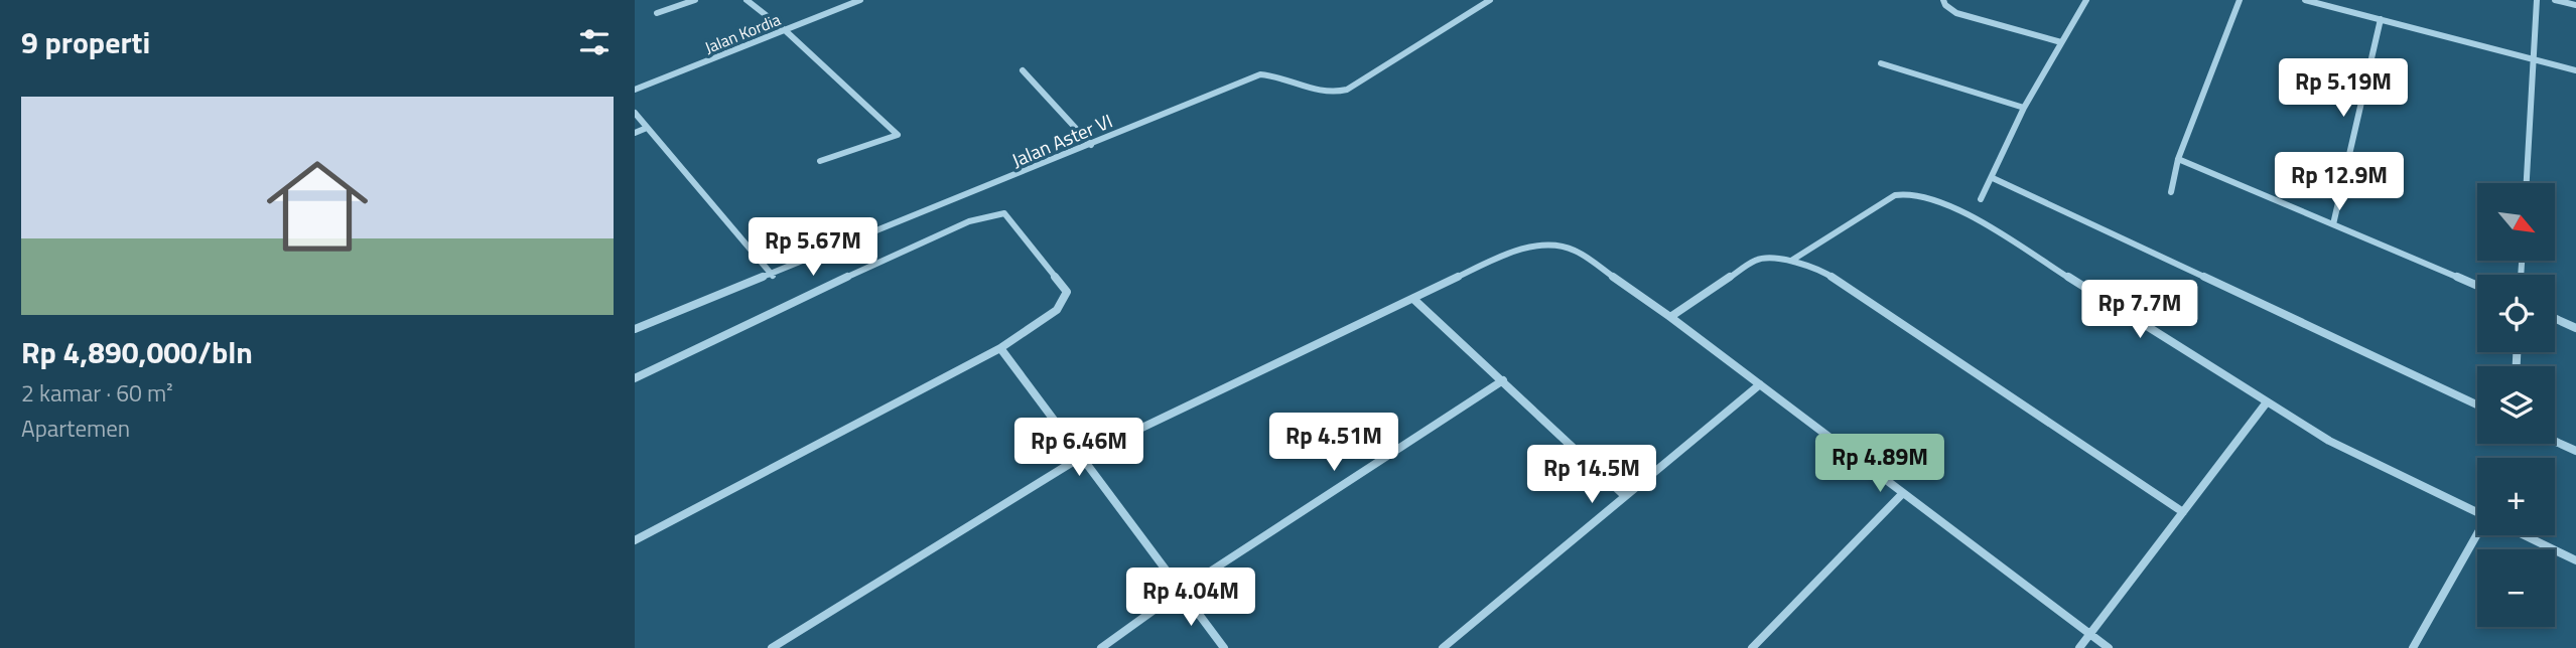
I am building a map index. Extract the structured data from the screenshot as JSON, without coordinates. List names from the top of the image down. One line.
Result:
{"streets":{"street":["Jalan Kordia","Jalan Aster VI"]},"north":"bottom right","page":{"heading":"9 properti","price":["Rp 5.19M","Rp 12.9M","Rp 5.67M","Rp 7.7M","Rp 4.51M","Rp 6.46M","Rp 4.89M","Rp 14.5M","Rp 4.04M"],"list":[{"name":"Rp 4,890,000/bln","note":"2 kamar · 60 m² · Apartemen"}],"map_buttons":["+","−"]}}
